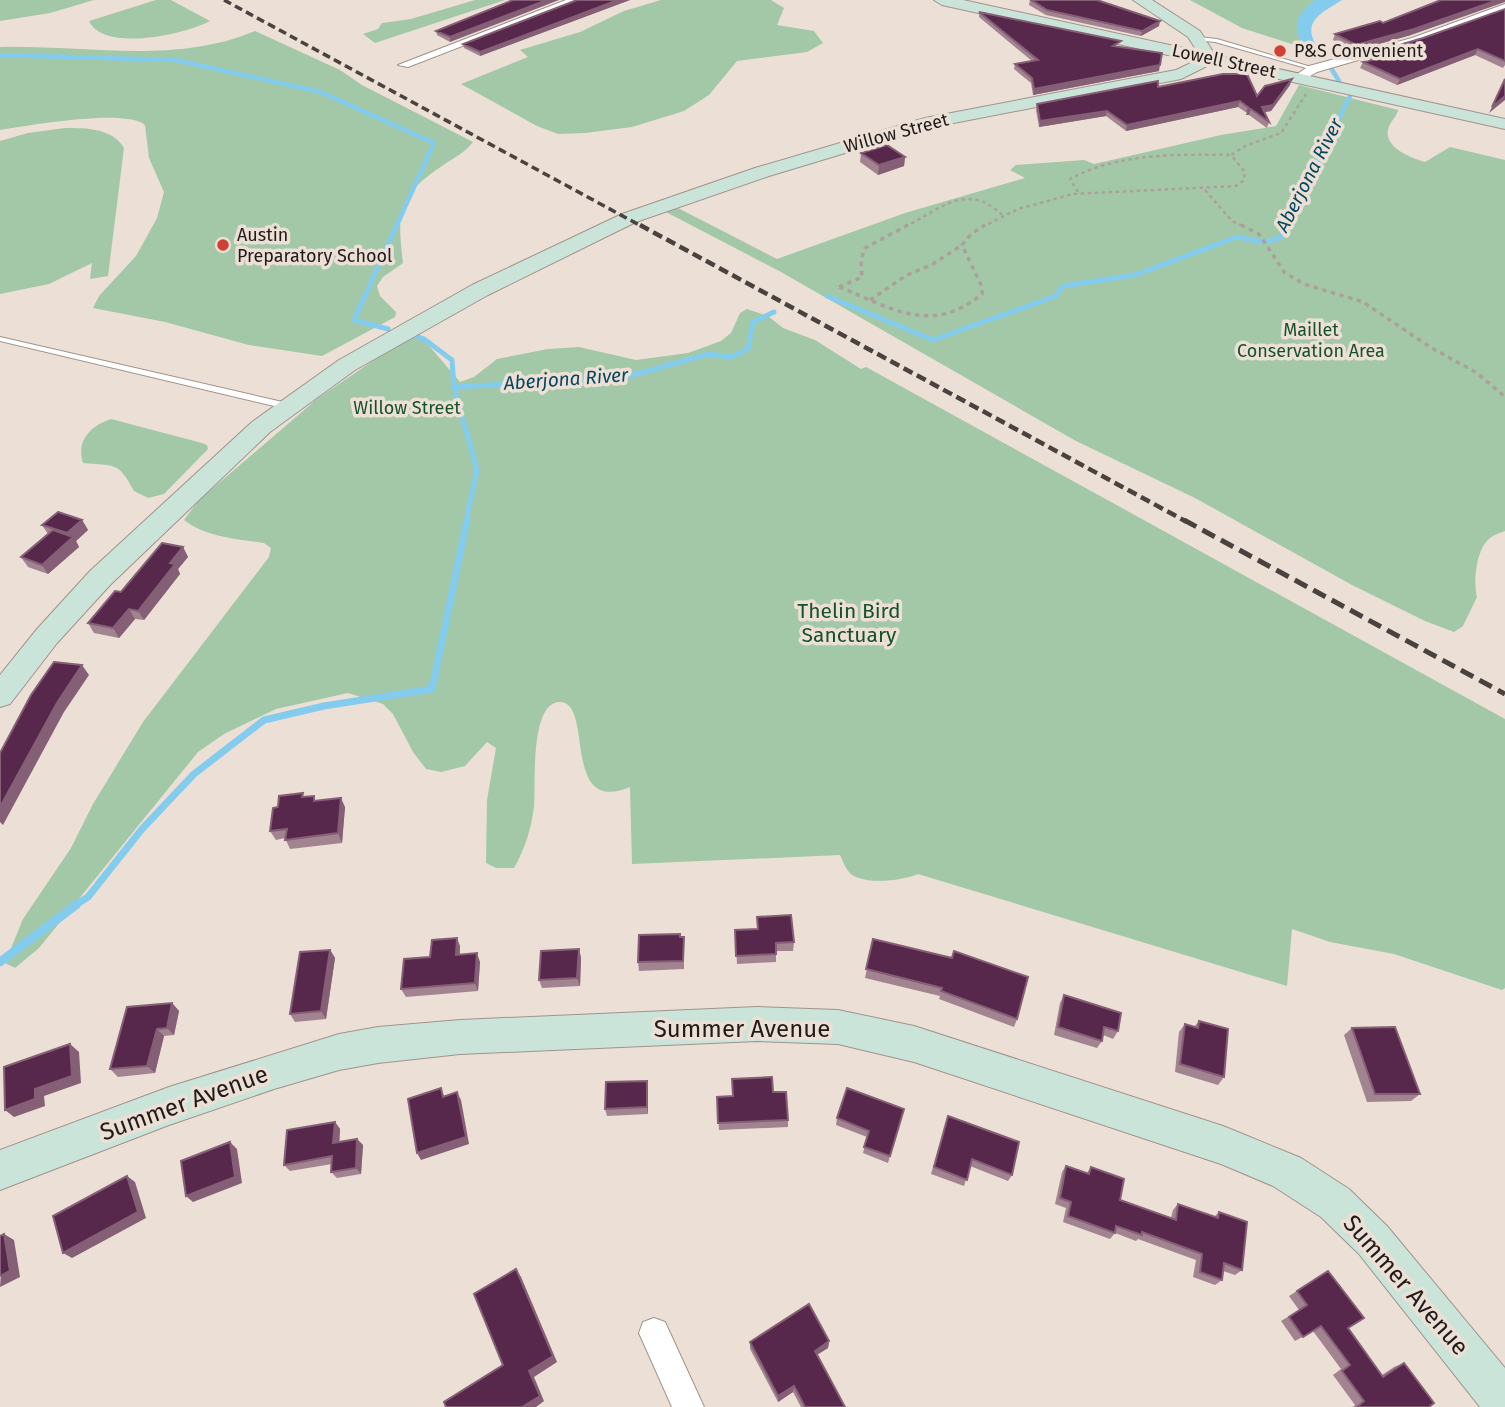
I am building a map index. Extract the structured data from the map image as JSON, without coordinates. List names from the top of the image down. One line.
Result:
{"streets":{"main road":["Lowell Street","Willow Street","Summer Avenue"]},"crossings":[["Lowell Street","Willow Street"]],"water":["Aberjona River"],"parks":["Maillet Conservation Area","Willow Street","Thelin Bird Sanctuary"],"places":["P&S Convenient","Austin Preparatory School"]}
